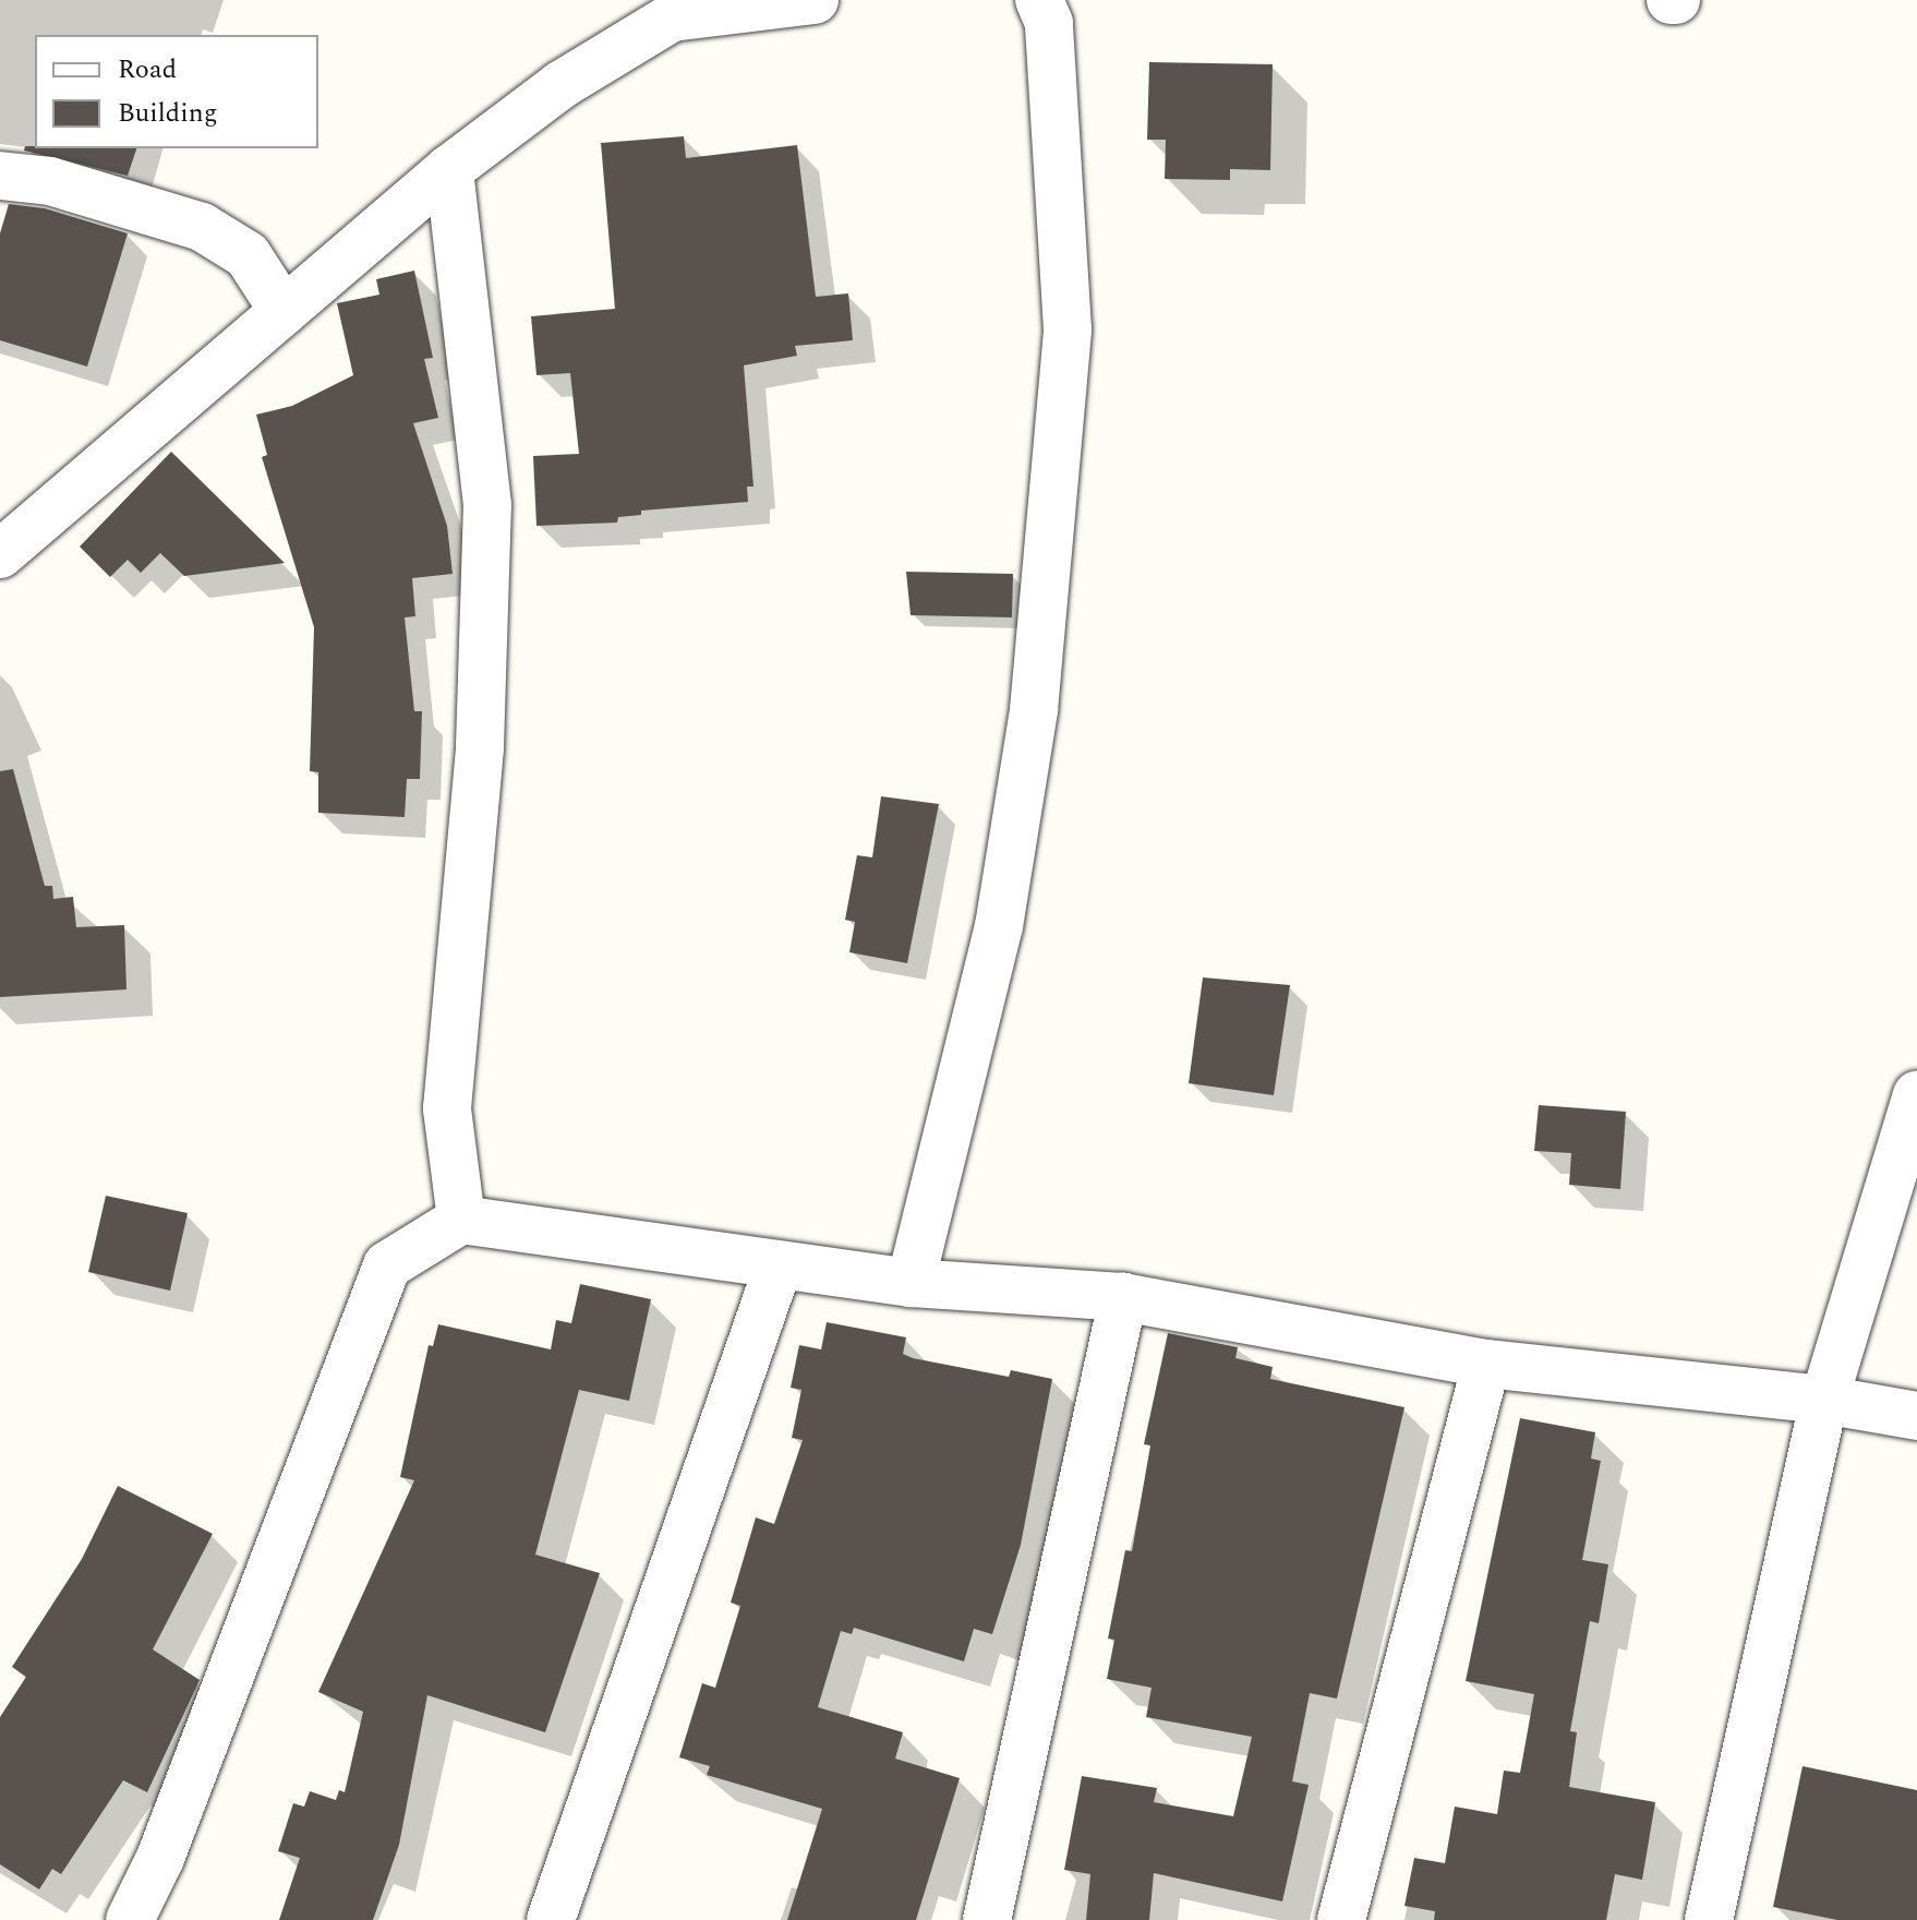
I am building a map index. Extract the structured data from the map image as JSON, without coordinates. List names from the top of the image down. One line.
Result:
{"legend":["Road","Building"]}
